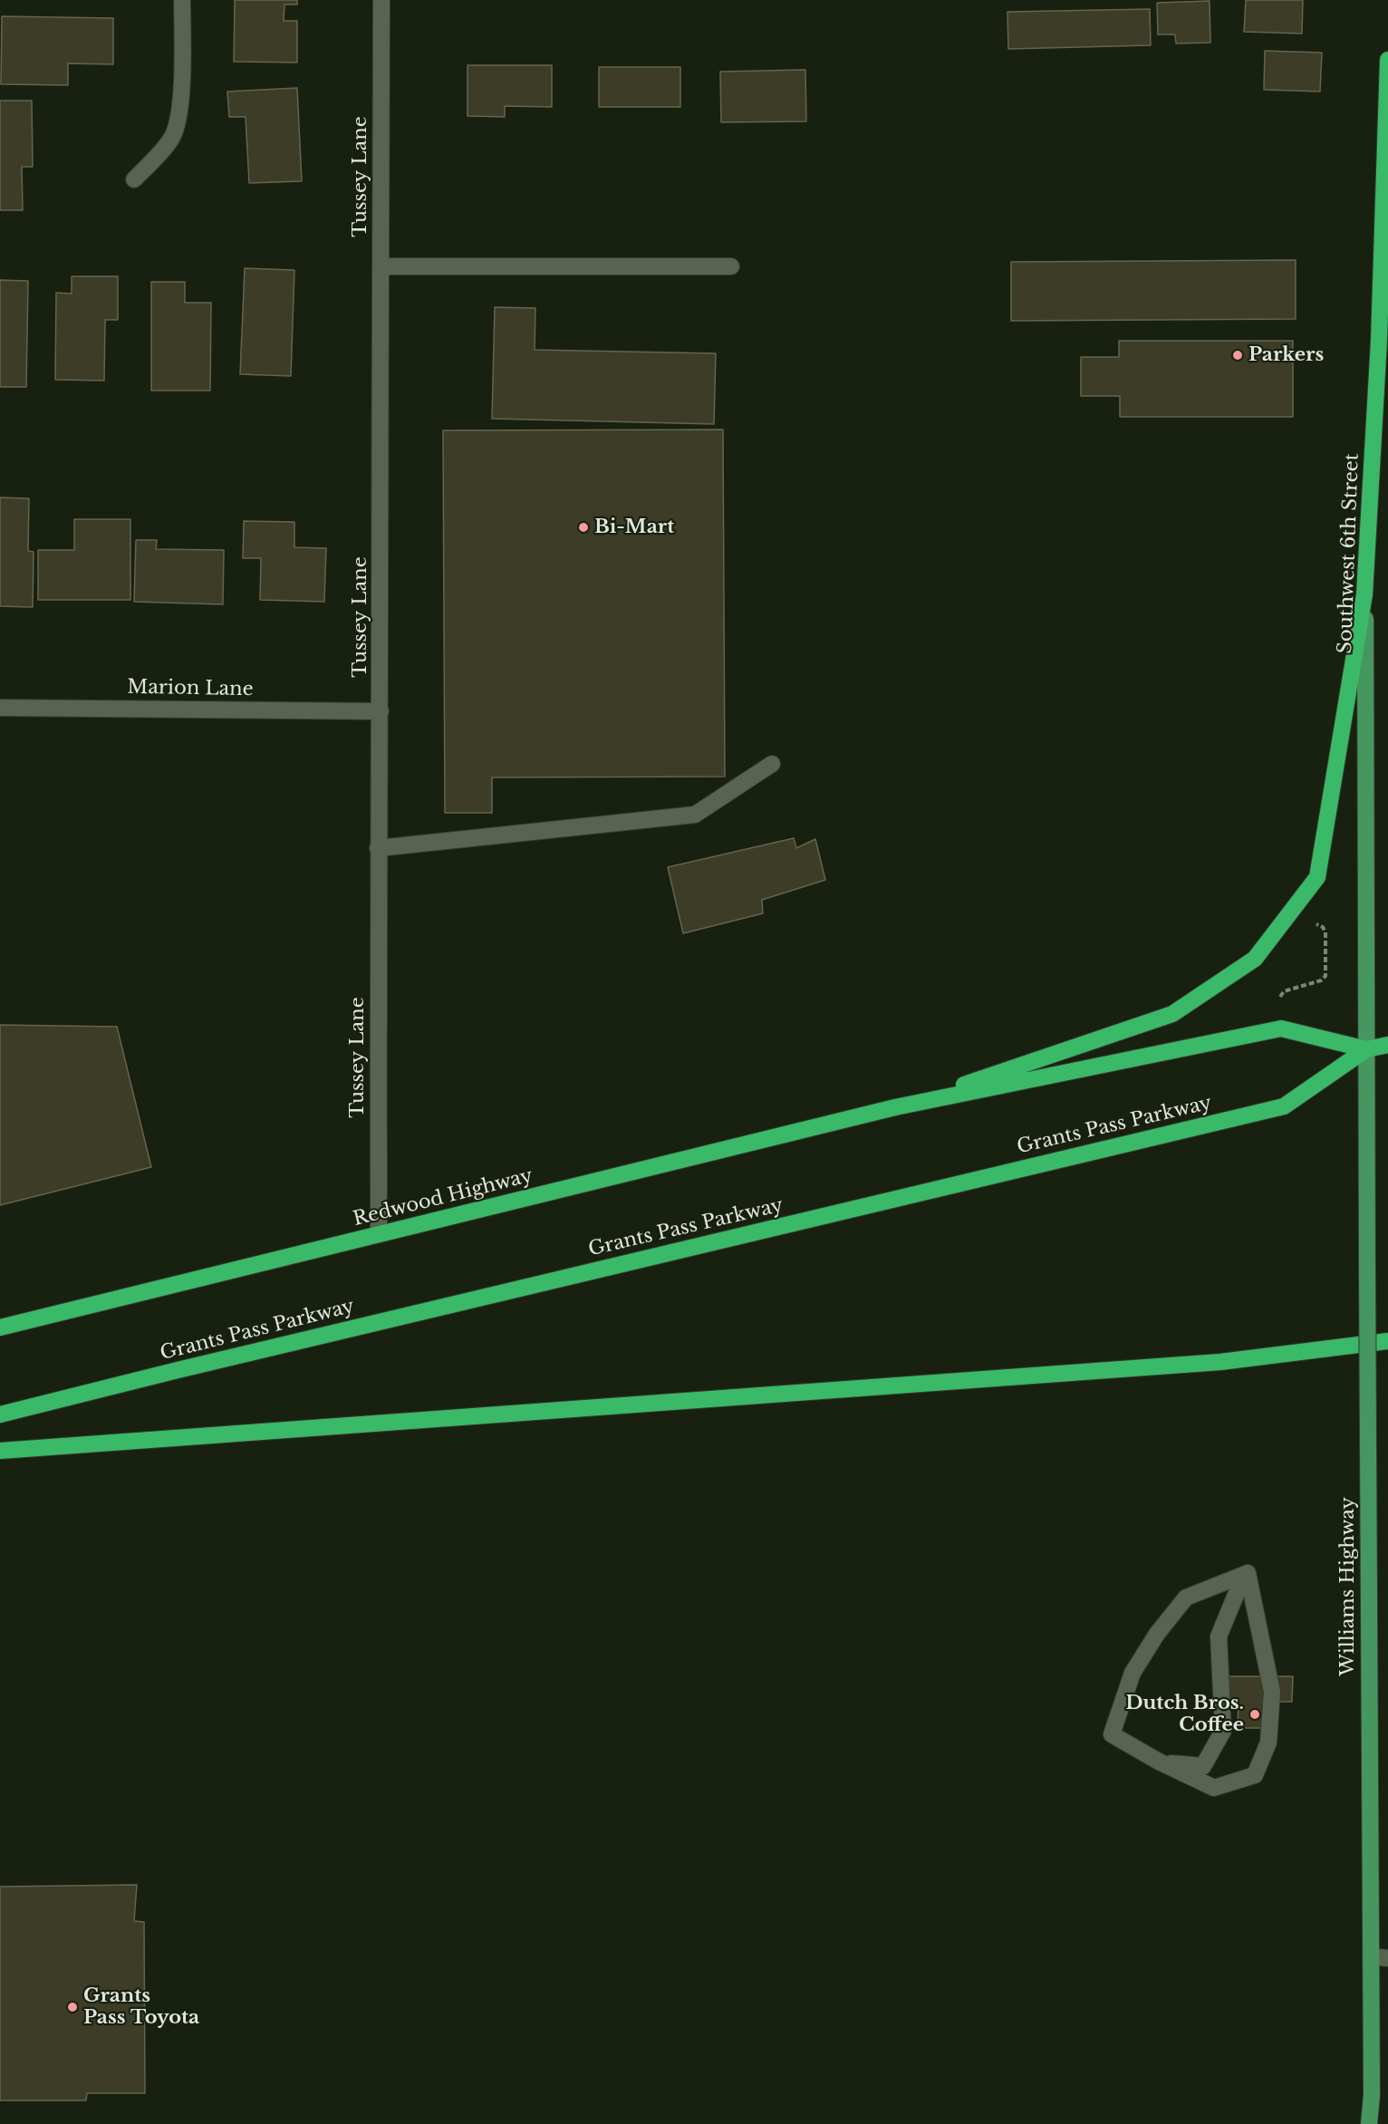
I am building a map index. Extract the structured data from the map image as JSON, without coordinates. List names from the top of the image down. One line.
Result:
{"streets":{"highway":["Southwest 6th Street","Grants Pass Parkway","Redwood Highway"],"main road":["Williams Highway"],"street":["Tussey Lane","Marion Lane"]},"crossings":[["Tussey Lane","Marion Lane"],["Tussey Lane","Redwood Highway"],["Southwest 6th Street","Grants Pass Parkway"],["Southwest 6th Street","Williams Highway"],["Grants Pass Parkway","Redwood Highway"],["Grants Pass Parkway","Williams Highway"]],"places":["Parkers","Bi-Mart","Dutch Bros. Coffee","Grants Pass Toyota"]}
